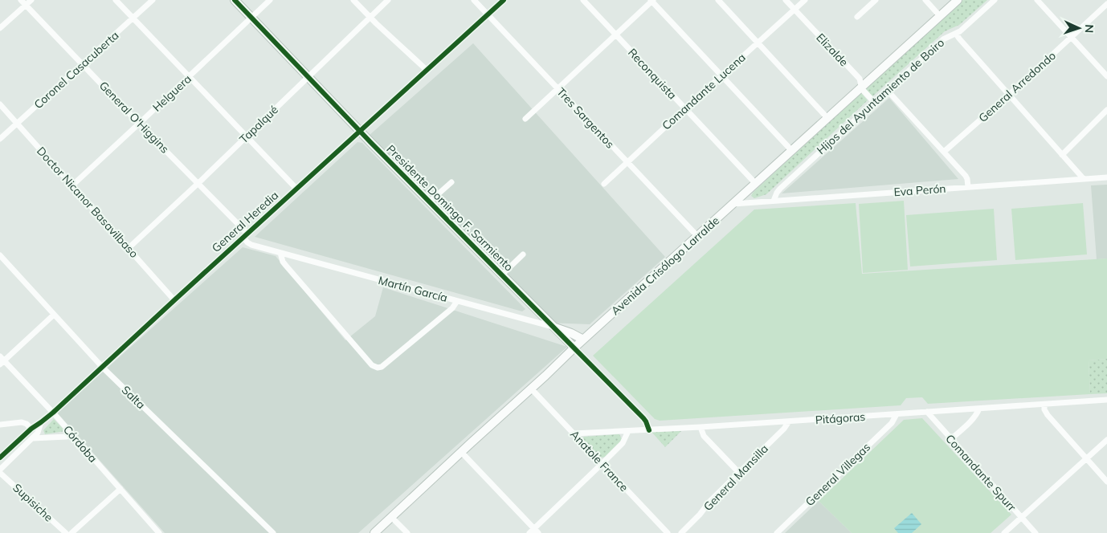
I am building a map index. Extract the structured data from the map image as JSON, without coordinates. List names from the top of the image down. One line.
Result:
{"streets":{"main road":["Presidente Domingo F. Sarmiento","Avenida Crisólogo Larralde","Martín García"],"street":["Elizalde","Coronel Casacuberta","Reconquista","General Arredondo","Comandante Lucena","Helguera","Hijos del Ayuntamiento de Boiro","General O'Higgins","Tres Sargentos","Tapalqué","Eva Perón","Doctor Nicanor Basavilbaso","General Heredia","Salta","Pitágoras","Córdoba","Anatole France","Comandante Spurr","General Villegas","General Mansilla","Supisiche"]},"crossings":[["Elizalde","Comandante Lucena"],["Elizalde","Hijos del Ayuntamiento de Boiro"],["Elizalde","Avenida Crisólogo Larralde"],["Coronel Casacuberta","General O'Higgins"],["Coronel Casacuberta","Doctor Nicanor Basavilbaso"],["Reconquista","Comandante Lucena"],["Reconquista","Avenida Crisólogo Larralde"],["Comandante Lucena","Tres Sargentos"],["Helguera","General O'Higgins"],["Helguera","Doctor Nicanor Basavilbaso"],["Helguera","Presidente Domingo F. Sarmiento"],["Hijos del Ayuntamiento de Boiro","Eva Perón"],["General O'Higgins","Tapalqué"],["General O'Higgins","General Heredia"],["General O'Higgins","Martín García"],["Tres Sargentos","General Heredia"],["Tres Sargentos","Avenida Crisólogo Larralde"],["Tapalqué","Doctor Nicanor Basavilbaso"],["Tapalqué","Presidente Domingo F. Sarmiento"],["Eva Perón","Avenida Crisólogo Larralde"],["Doctor Nicanor Basavilbaso","General Heredia"],["Presidente Domingo F. Sarmiento","General Heredia"],["Presidente Domingo F. Sarmiento","Avenida Crisólogo Larralde"],["Presidente Domingo F. Sarmiento","Martín García"],["Presidente Domingo F. Sarmiento","Pitágoras"],["General Heredia","Martín García"],["General Heredia","Salta"],["General Heredia","Córdoba"],["Avenida Crisólogo Larralde","Martín García"],["Avenida Crisólogo Larralde","Anatole France"],["Pitágoras","Anatole France"],["Pitágoras","Comandante Spurr"],["Pitágoras","General Villegas"],["Pitágoras","General Mansilla"]],"north":"right"}
